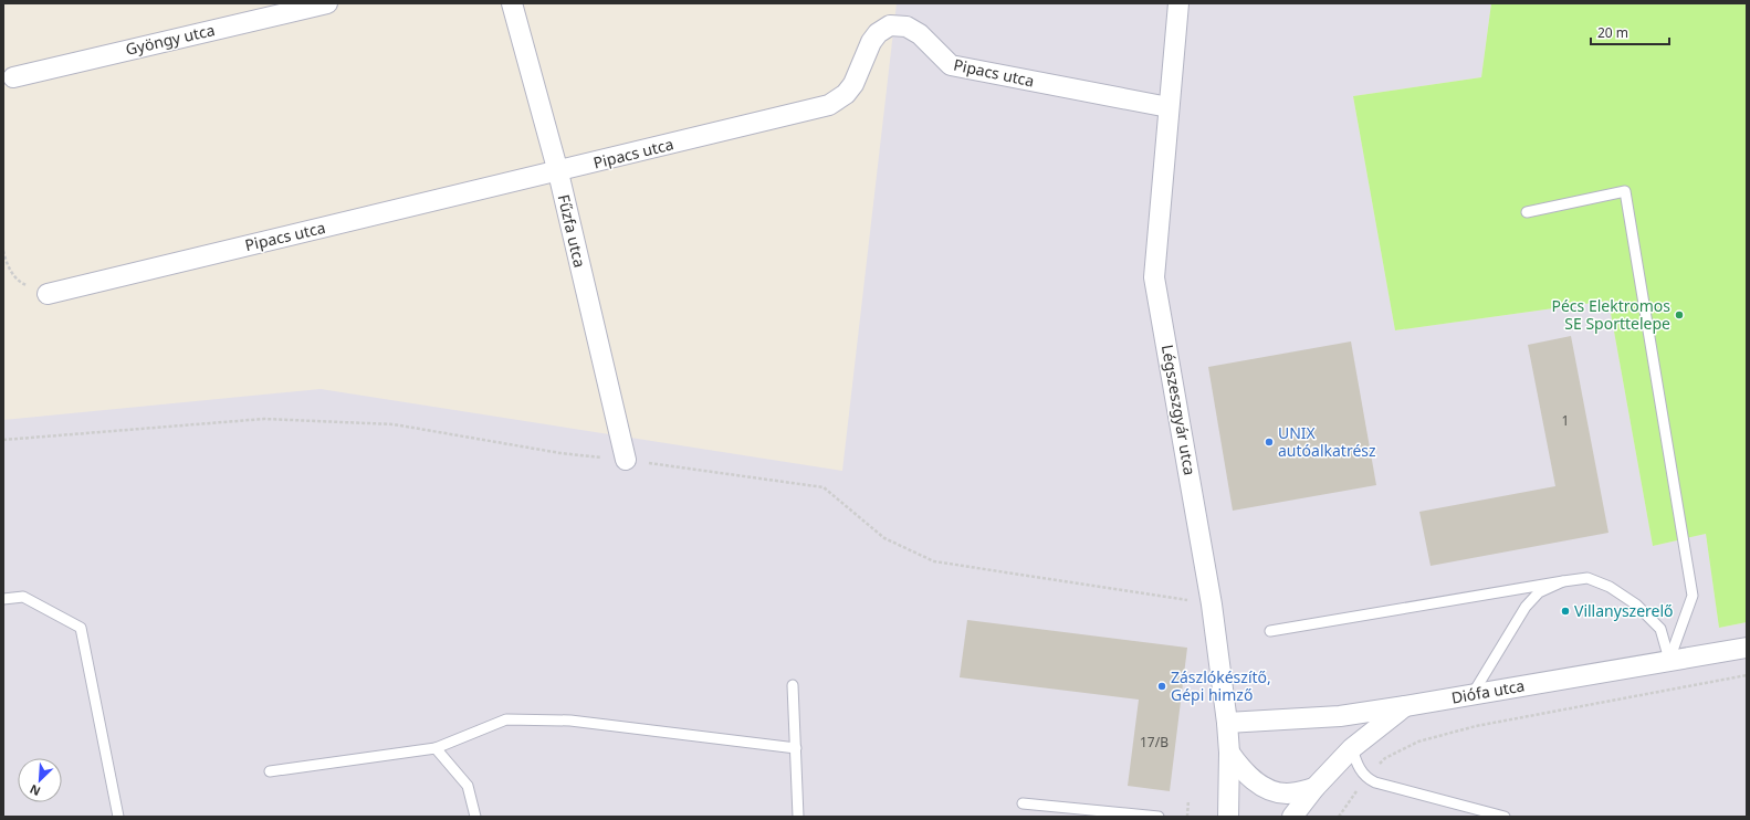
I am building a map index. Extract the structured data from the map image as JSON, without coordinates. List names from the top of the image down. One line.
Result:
{"streets":{"street":["Gyöngy utca","Pipacs utca","Fűzfa utca","Légszeszgyár utca","Diófa utca"]},"crossings":[["Pipacs utca","Fűzfa utca"],["Pipacs utca","Légszeszgyár utca"],["Légszeszgyár utca","Diófa utca"]],"places":["Pécs Elektromos SE Sporttelepe","UNIX autóalkatrész","Villanyszerelő","Zászlókészítő, Gépi himző"],"house_numbers":["1","17/B"],"scale_bar":"20 m","north":"bottom left"}
